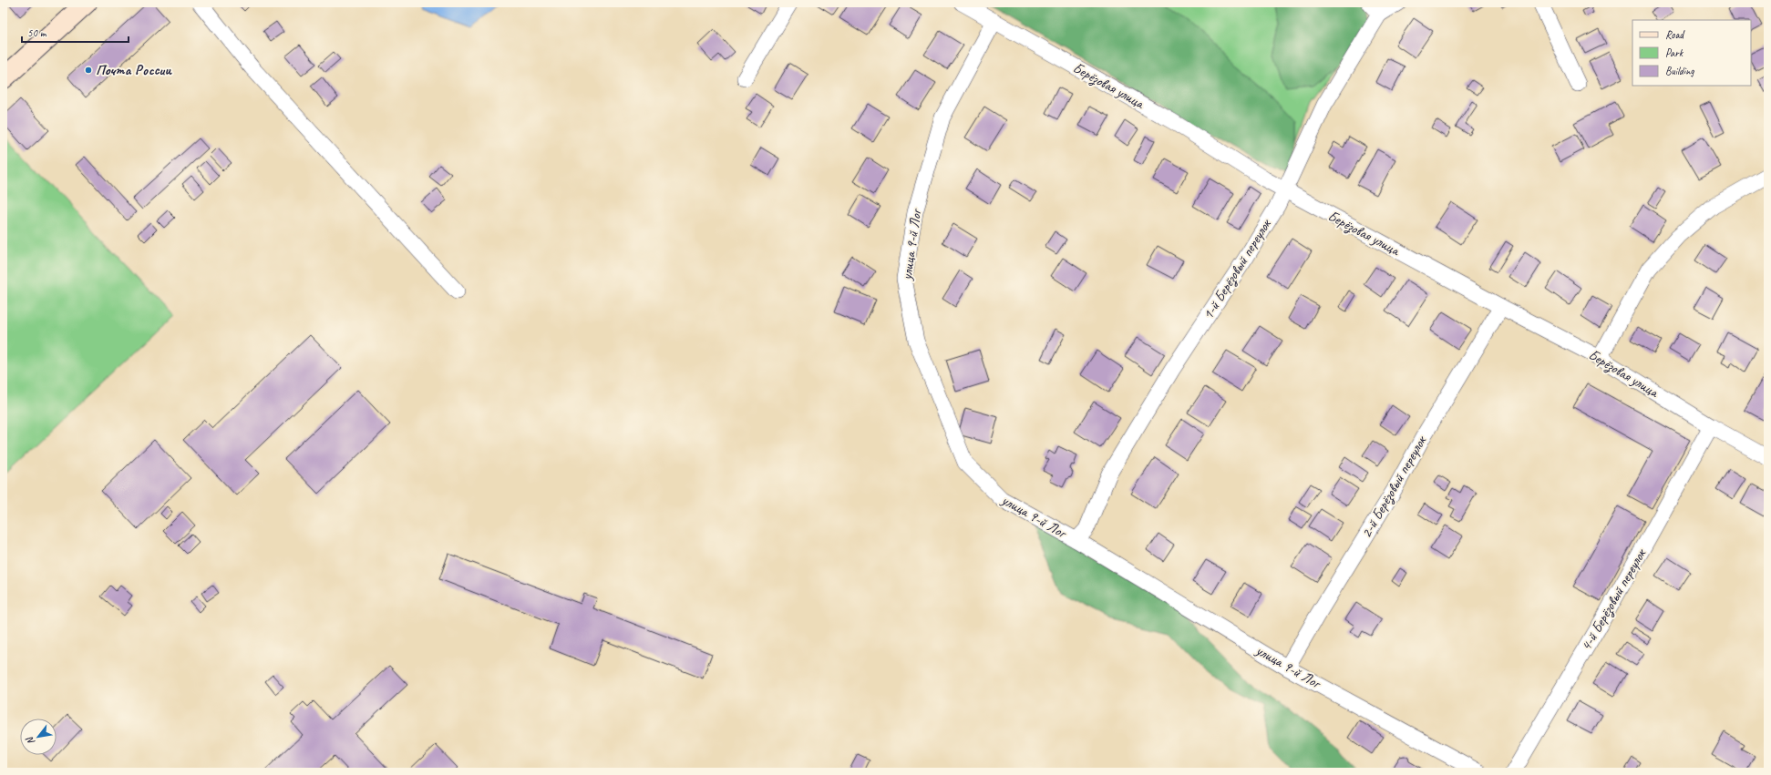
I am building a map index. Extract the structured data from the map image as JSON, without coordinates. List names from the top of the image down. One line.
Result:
{"streets":{"street":["Берёзовая улица","улица 9-й Лог","1-й Берёзовый переулок","2-й Берёзовый переулок","4-й Берёзовый переулок"]},"crossings":[["Берёзовая улица","улица 9-й Лог"],["Берёзовая улица","1-й Берёзовый переулок"],["Берёзовая улица","2-й Берёзовый переулок"],["Берёзовая улица","4-й Берёзовый переулок"],["улица 9-й Лог","1-й Берёзовый переулок"],["улица 9-й Лог","2-й Берёзовый переулок"]],"places":["Почта России"],"legend":["Road","Park","Building"],"scale_bar":"50 m","north":"bottom left"}
